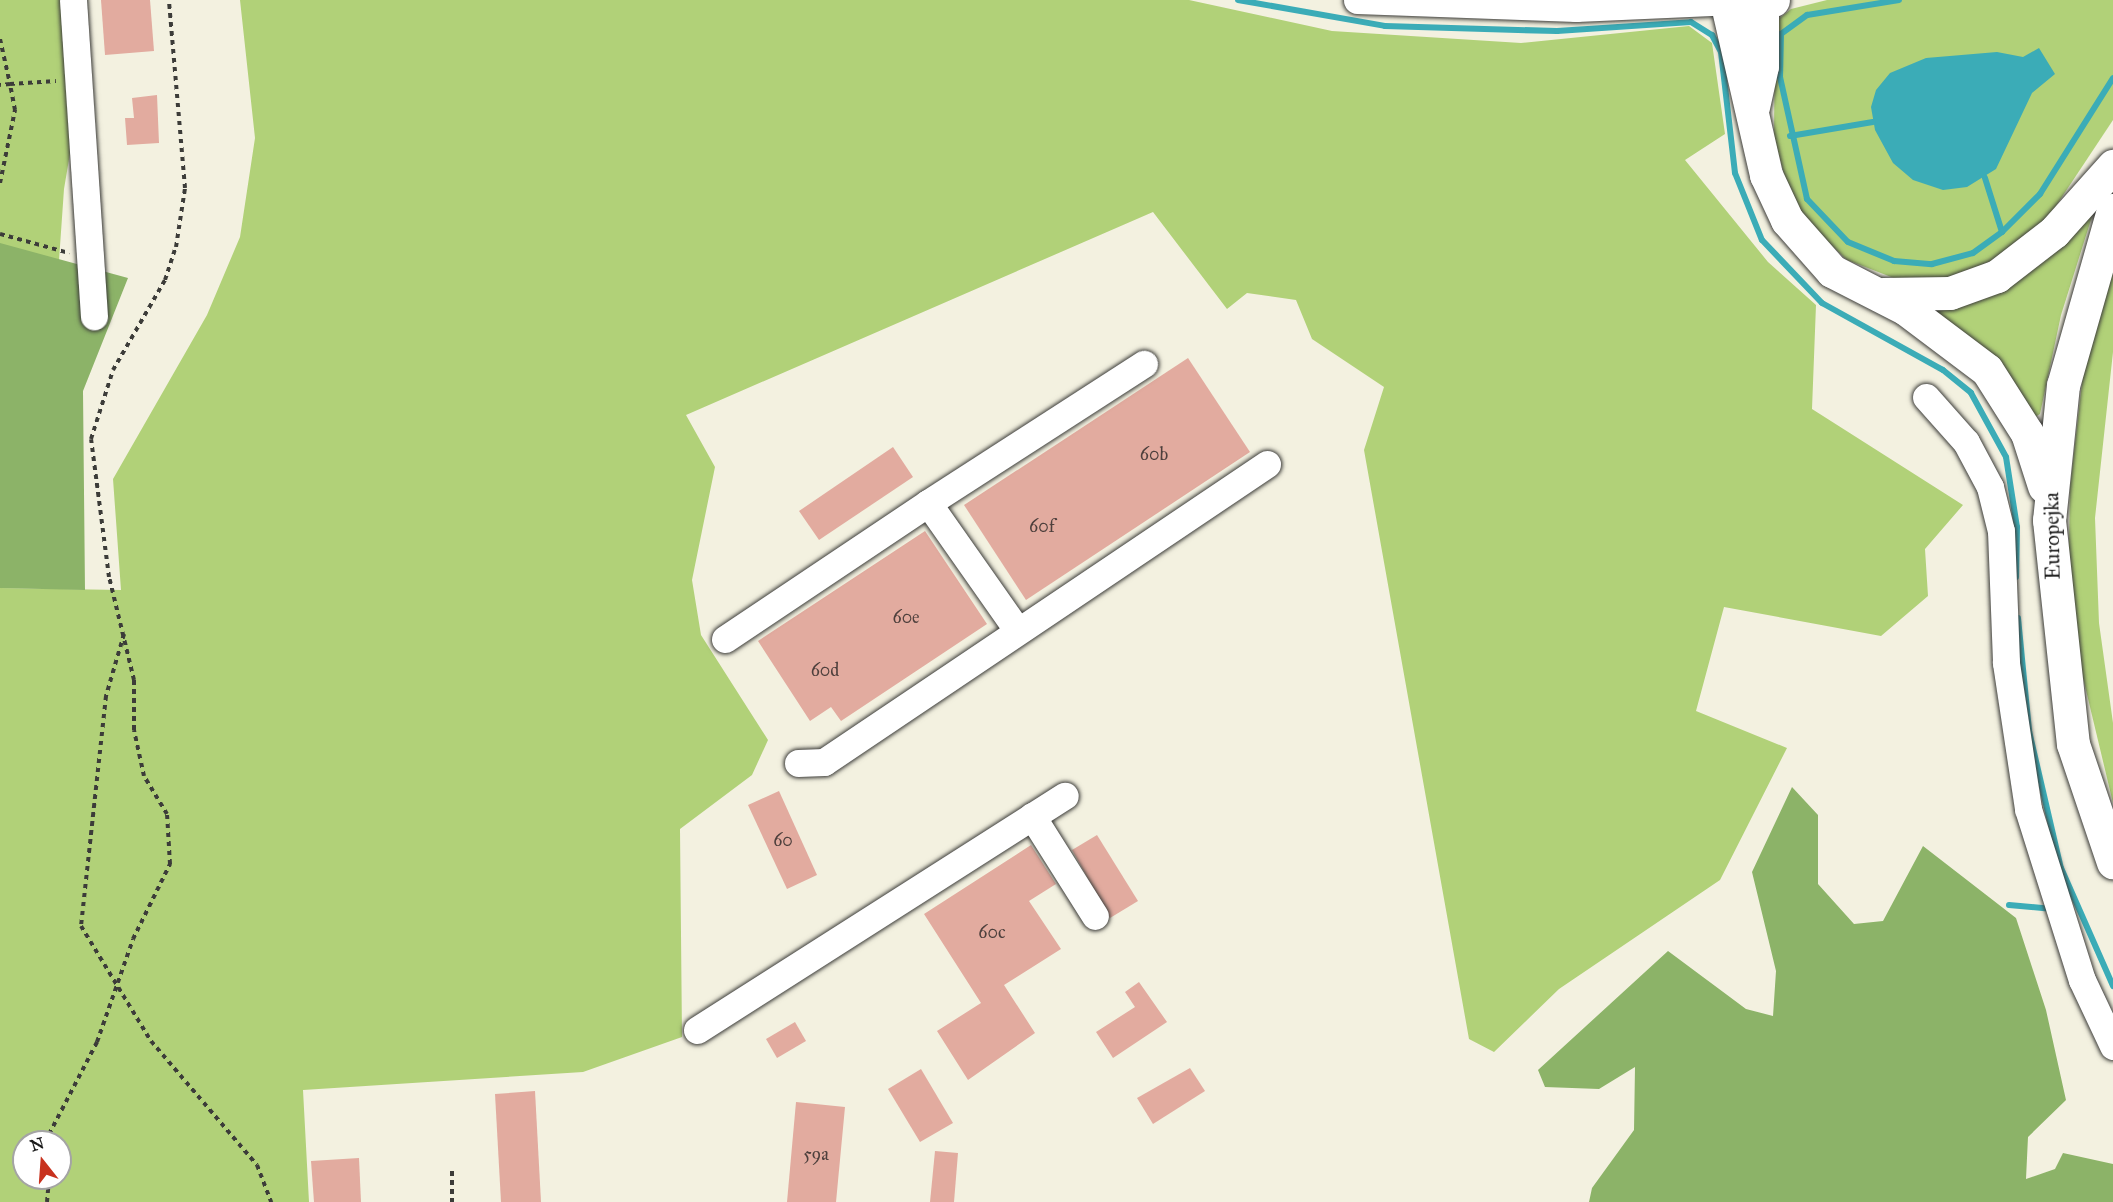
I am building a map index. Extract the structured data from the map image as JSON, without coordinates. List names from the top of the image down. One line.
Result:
{"streets":{"main road":["Europejka"]},"house_numbers":["60b","60f","60e","60d","60","60c","59a"],"north":"top"}
